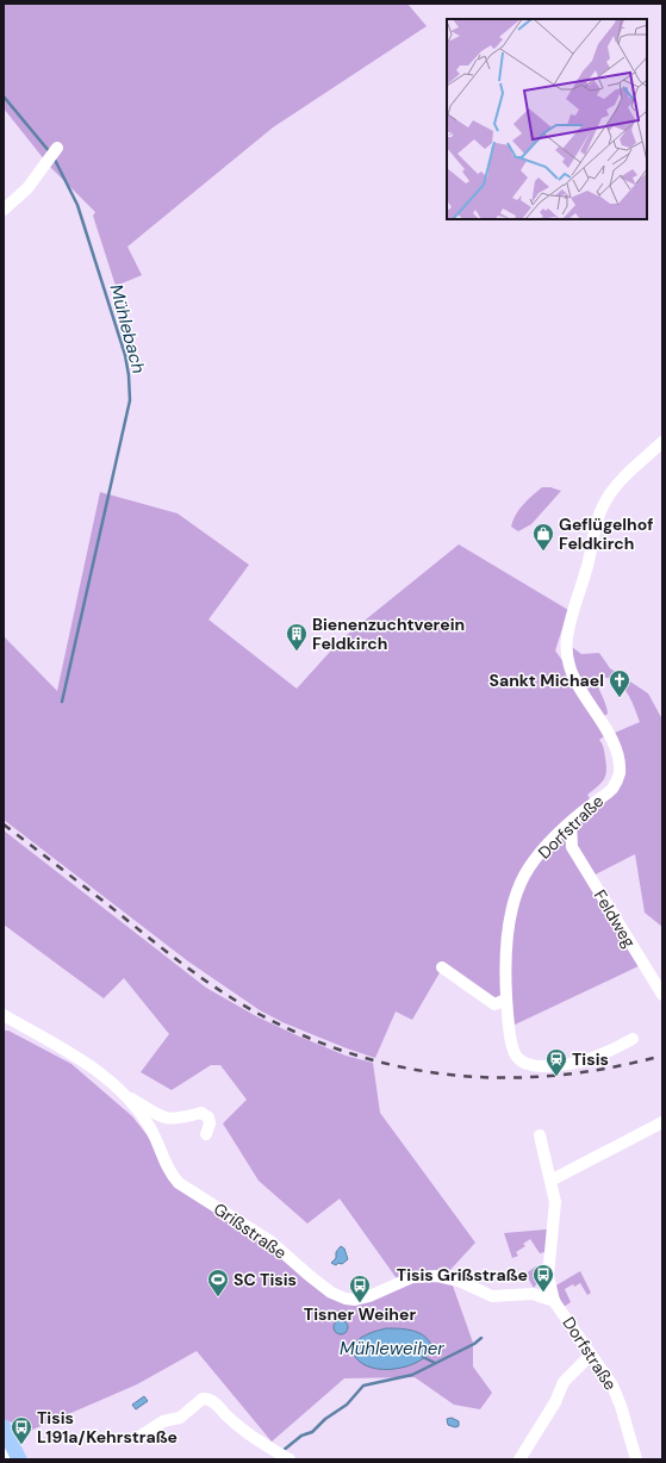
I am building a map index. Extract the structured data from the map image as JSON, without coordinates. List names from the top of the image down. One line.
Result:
{"streets":{"street":["Dorfstraße","Feldweg","Grißstraße"]},"crossings":[["Dorfstraße","Feldweg"],["Dorfstraße","Grißstraße"]],"water":["Mühlebach","Mühleweiher"],"places":{"shop":["Geflügelhof Feldkirch"],"building":["Bienenzuchtverein Feldkirch"],"church":["Sankt Michael"],"station":["Tisis"],"bus stop":["Tisis Grißstraße","Tisner Weiher","Tisis L191a/Kehrstraße"],"sports":["SC Tisis"]}}
